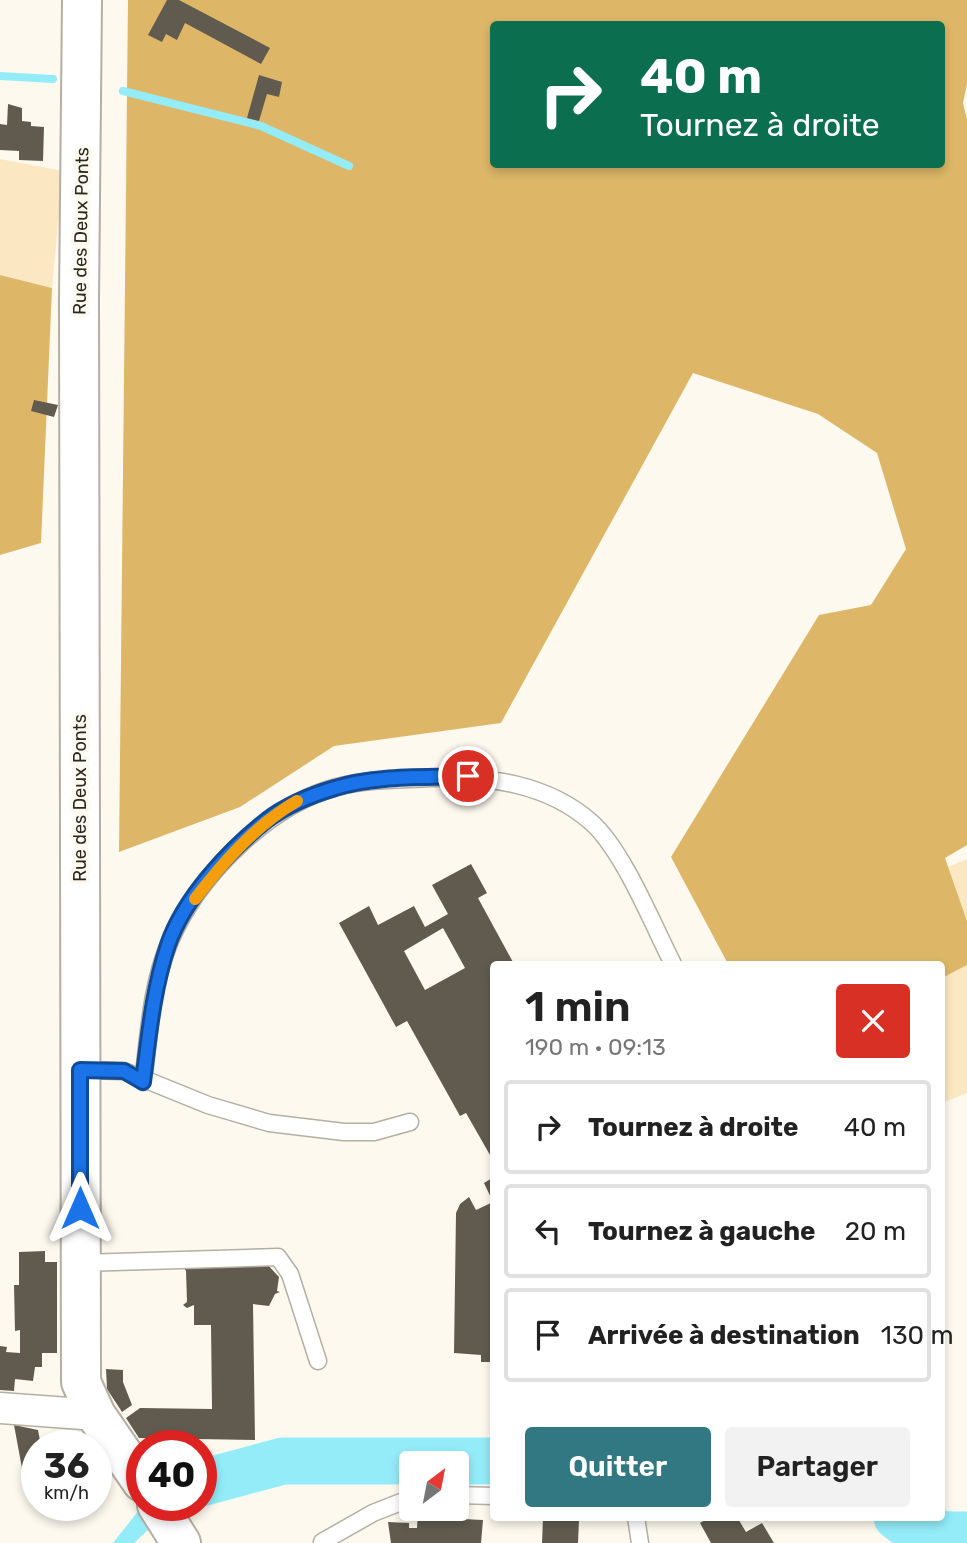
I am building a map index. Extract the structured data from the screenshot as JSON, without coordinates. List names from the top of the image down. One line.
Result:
{"streets":{"street":["Rue des Deux Ponts"]},"north":"top right","page":{"turn":["40 m","Tournez à droite"],"heading":["1 min","190 m · 09:13"],"list":[{"name":"Tournez à droite","value":"40 m"},{"name":"Tournez à gauche","value":"20 m"},{"name":"Arrivée à destination","value":"130 m"}],"buttons":["Quitter","Partager"],"speed":"36 km/h","limit":"40"}}
